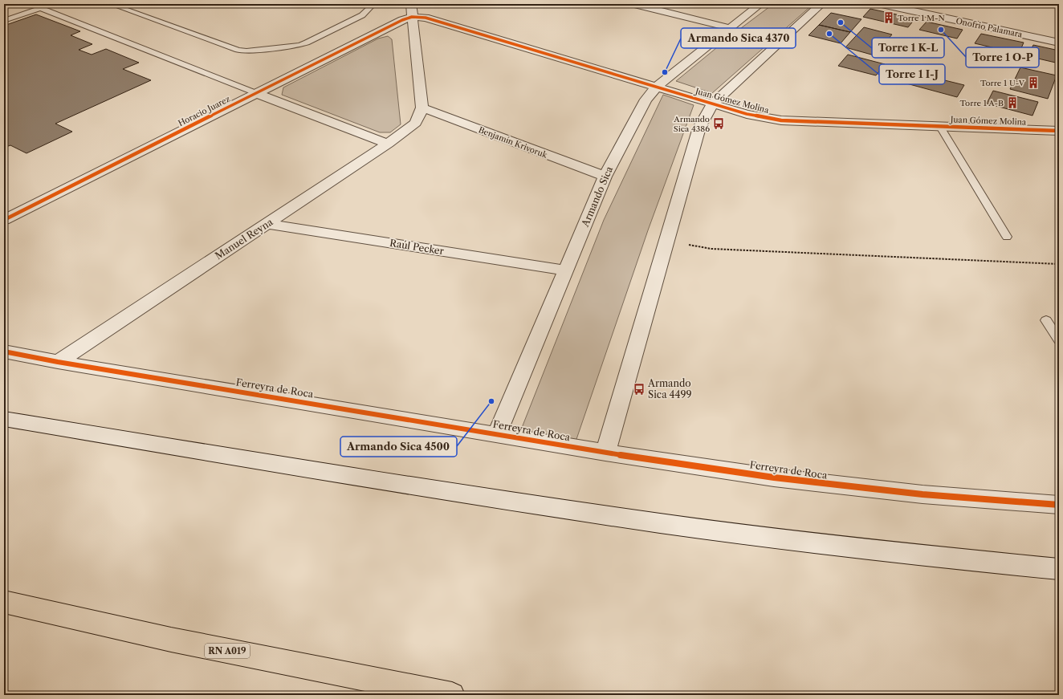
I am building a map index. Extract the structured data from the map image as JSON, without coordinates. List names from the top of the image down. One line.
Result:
{"streets":{"highway":["RN A019"],"street":["Onofrio Palamara","Juan Gómez Molina","Horacio Juarez","Benjamín Krivoruk","Armando Sica","Manuel Reyna","Raúl Pecker","Ferreyra de Roca"]},"crossings":[["Juan Gómez Molina","Horacio Juarez"],["Juan Gómez Molina","Armando Sica"],["Benjamín Krivoruk","Armando Sica"],["Benjamín Krivoruk","Manuel Reyna"],["Armando Sica","Raúl Pecker"],["Armando Sica","Ferreyra de Roca"],["Manuel Reyna","Raúl Pecker"],["Manuel Reyna","Ferreyra de Roca"]],"places":{"building":["Torre 1 M-N","Torre 1 U-V","Torre 1 A-B"],"other":["Torre 1 K-L","Torre 1 O-P","Torre 1 I-J","Armando Sica 4370","Armando Sica 4500"],"bus stop":["Armando Sica 4386","Armando Sica 4499"]}}
